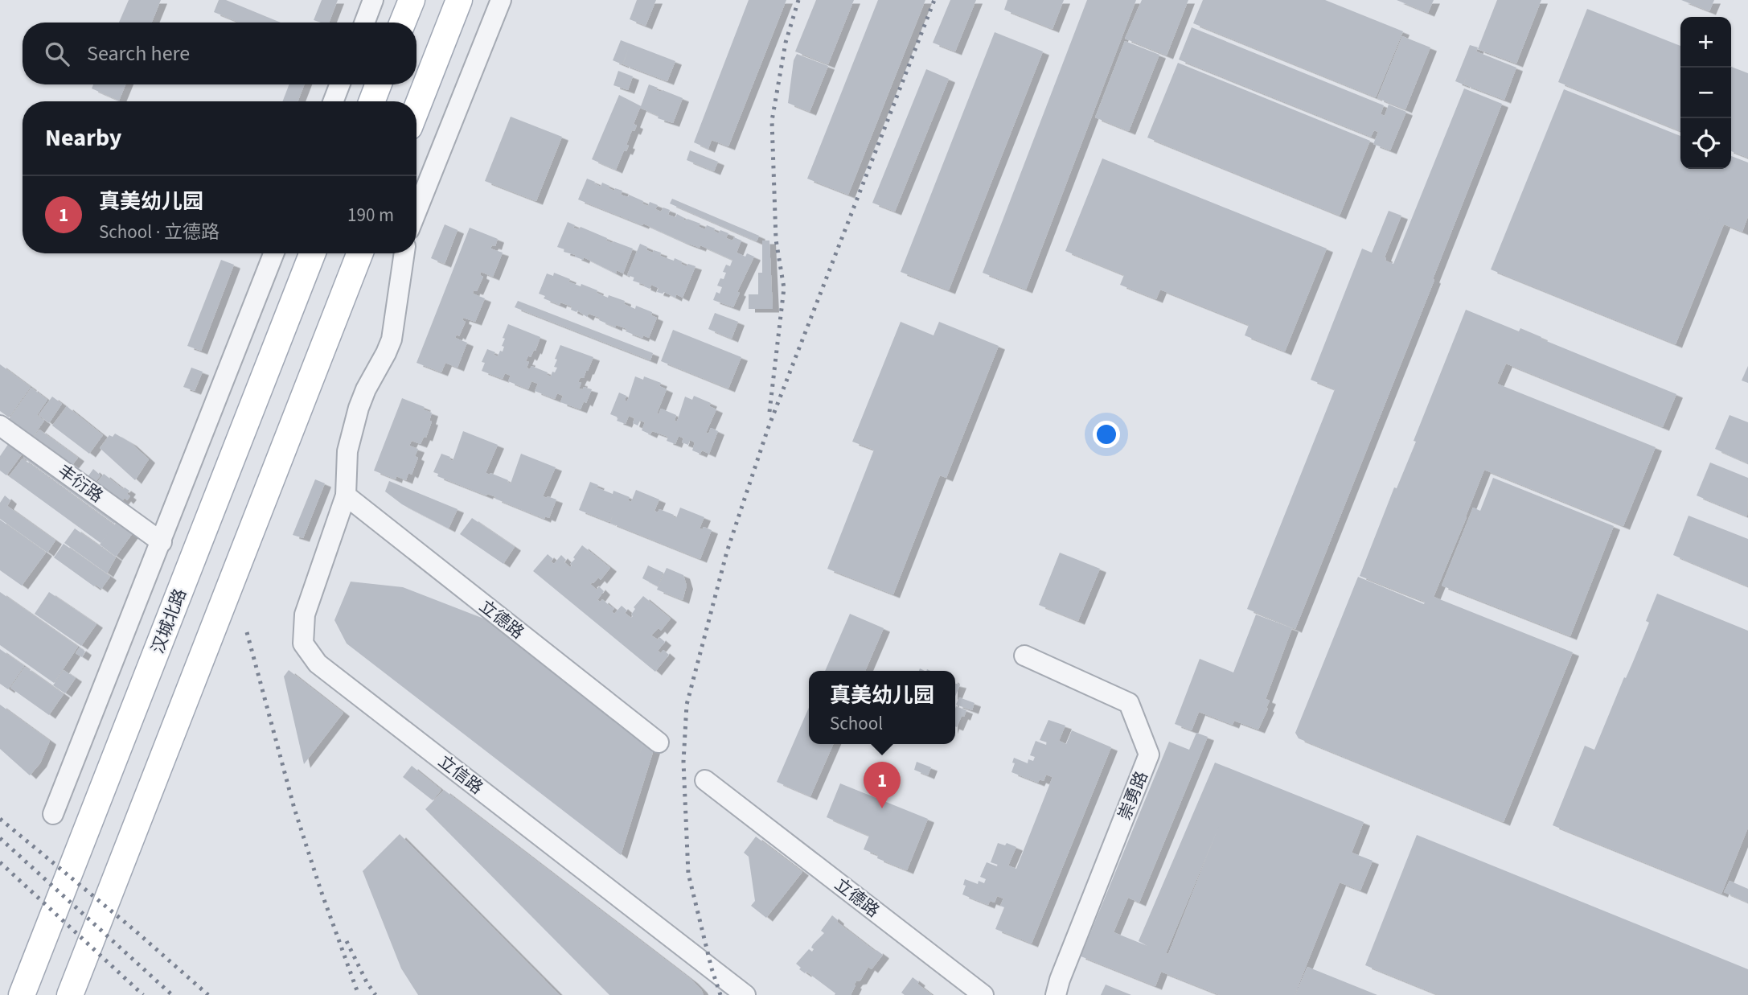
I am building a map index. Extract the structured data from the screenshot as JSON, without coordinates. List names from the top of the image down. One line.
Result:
{"streets":{"main road":["汉城北路"],"street":["丰衍路","立德路","立信路","崇勇路"]},"crossings":[["立德路","立信路"]],"page":{"map_buttons":["+","−"],"search":"Search here","heading":"Nearby","list":[{"mark":"1","name":"真美幼儿园","note":"School · 立德路","value":"190 m"}],"popup":["真美幼儿园","School"],"pins":"1"}}
